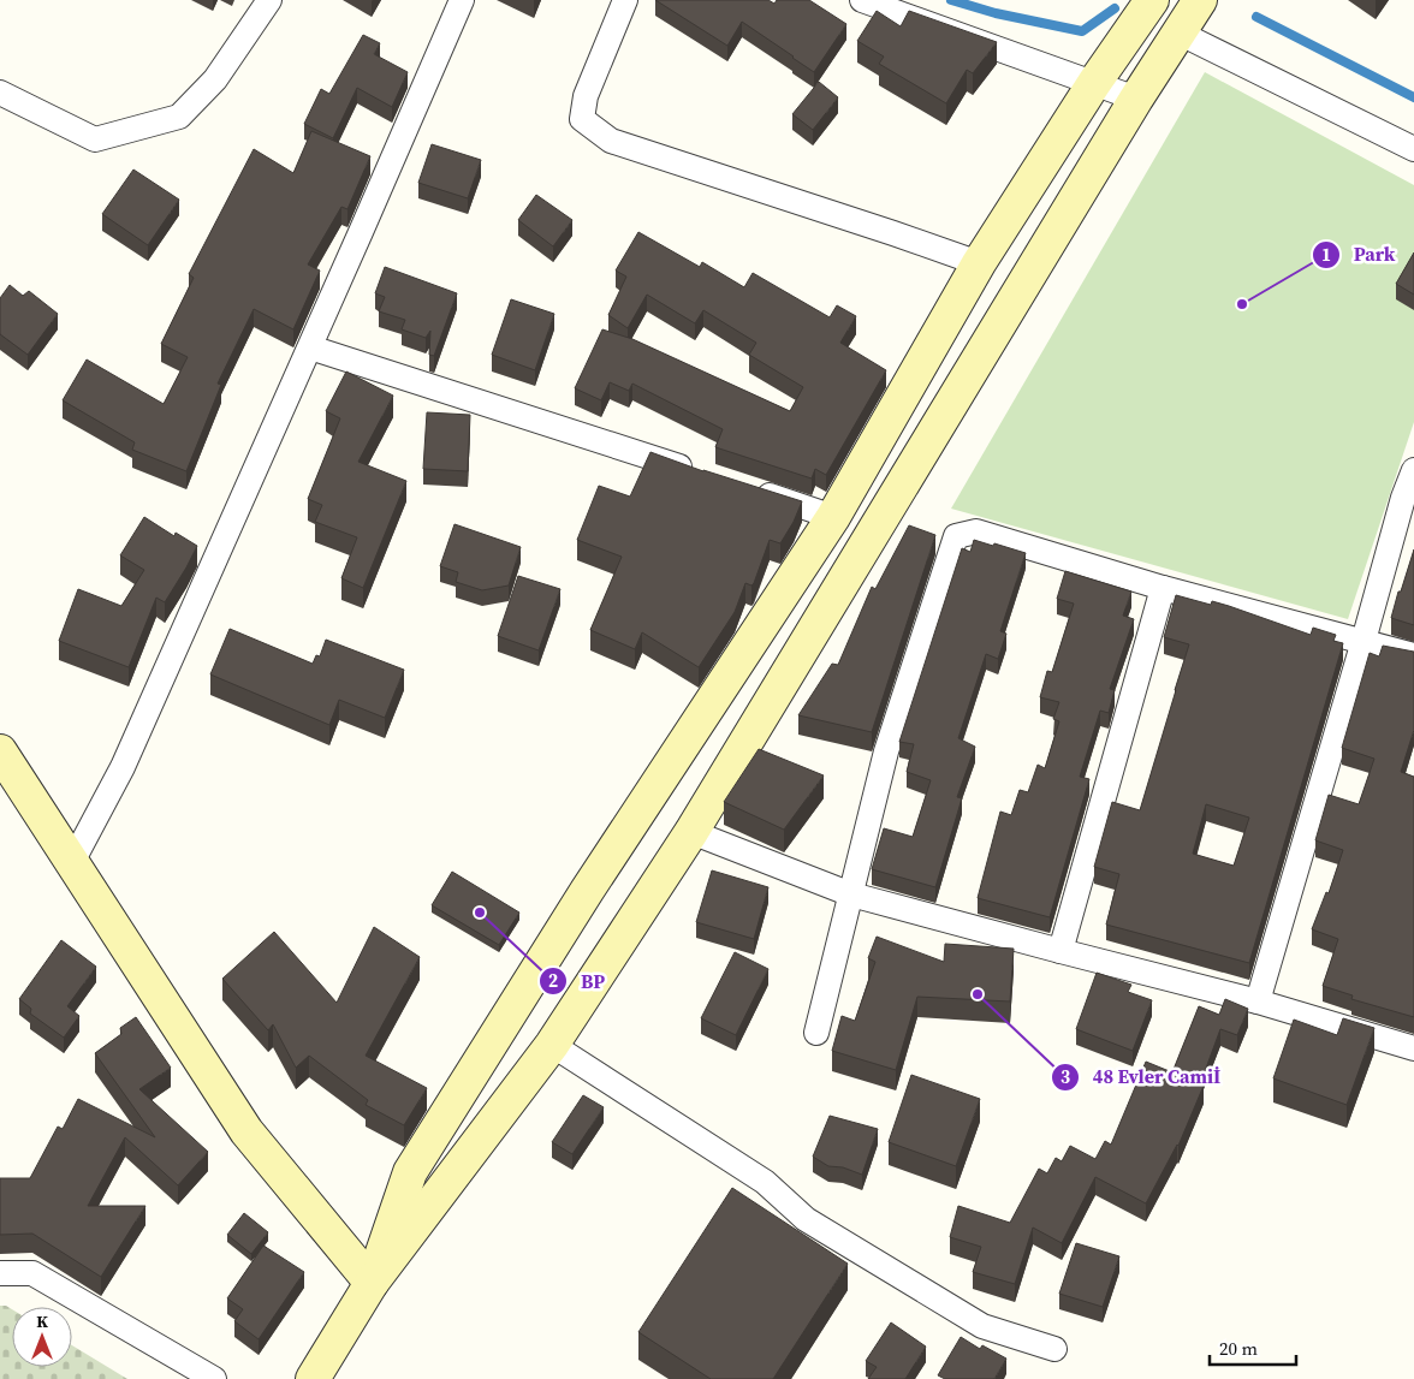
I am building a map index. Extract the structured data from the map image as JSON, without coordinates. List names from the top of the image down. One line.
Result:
{"places":["Park","BP","48 Evler Camiİ"],"scale_bar":"20 m","north":"top"}
